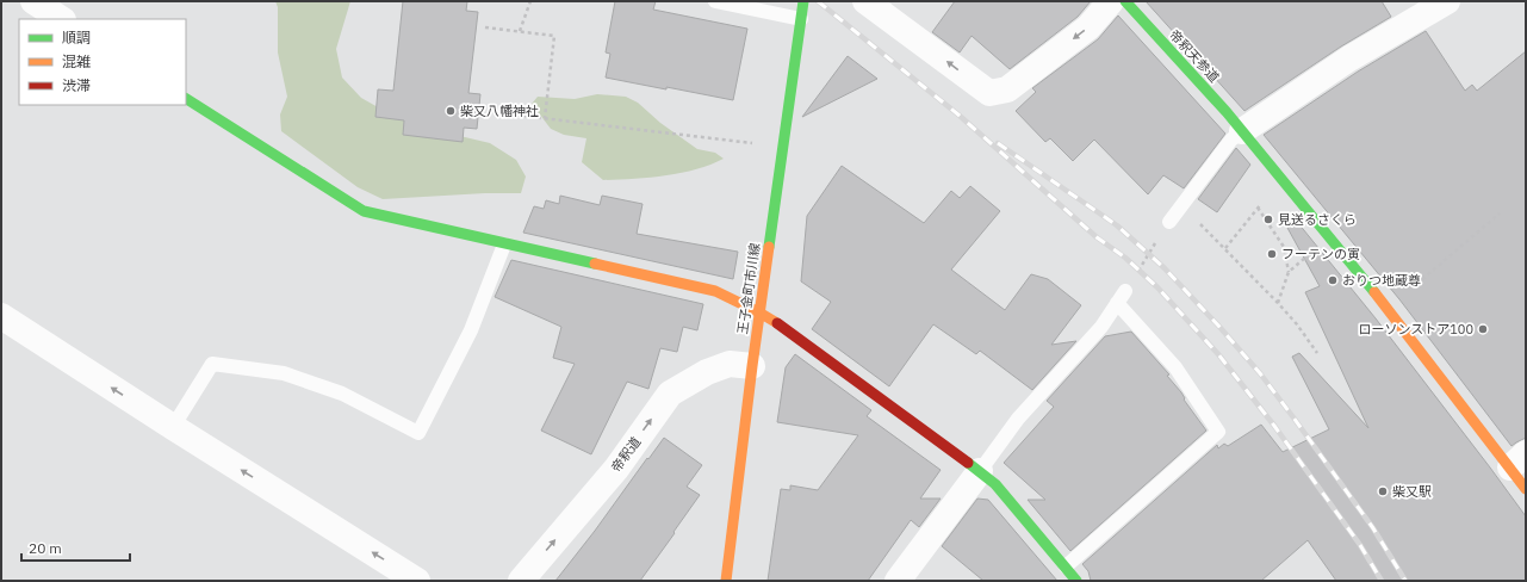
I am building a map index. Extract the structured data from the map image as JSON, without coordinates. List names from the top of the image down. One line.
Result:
{"streets":{"street":["帝釈天参道","王子金町市川線","帝釈道"]},"crossings":[["王子金町市川線","帝釈道"]],"one_way":["帝釈道"],"places":["柴又八幡神社","見送るさくら","フーテンの寅","おりつ地蔵尊","ローソンストア100","柴又駅"],"legend":["順調","混雑","渋滞"],"scale_bar":"20 m"}
